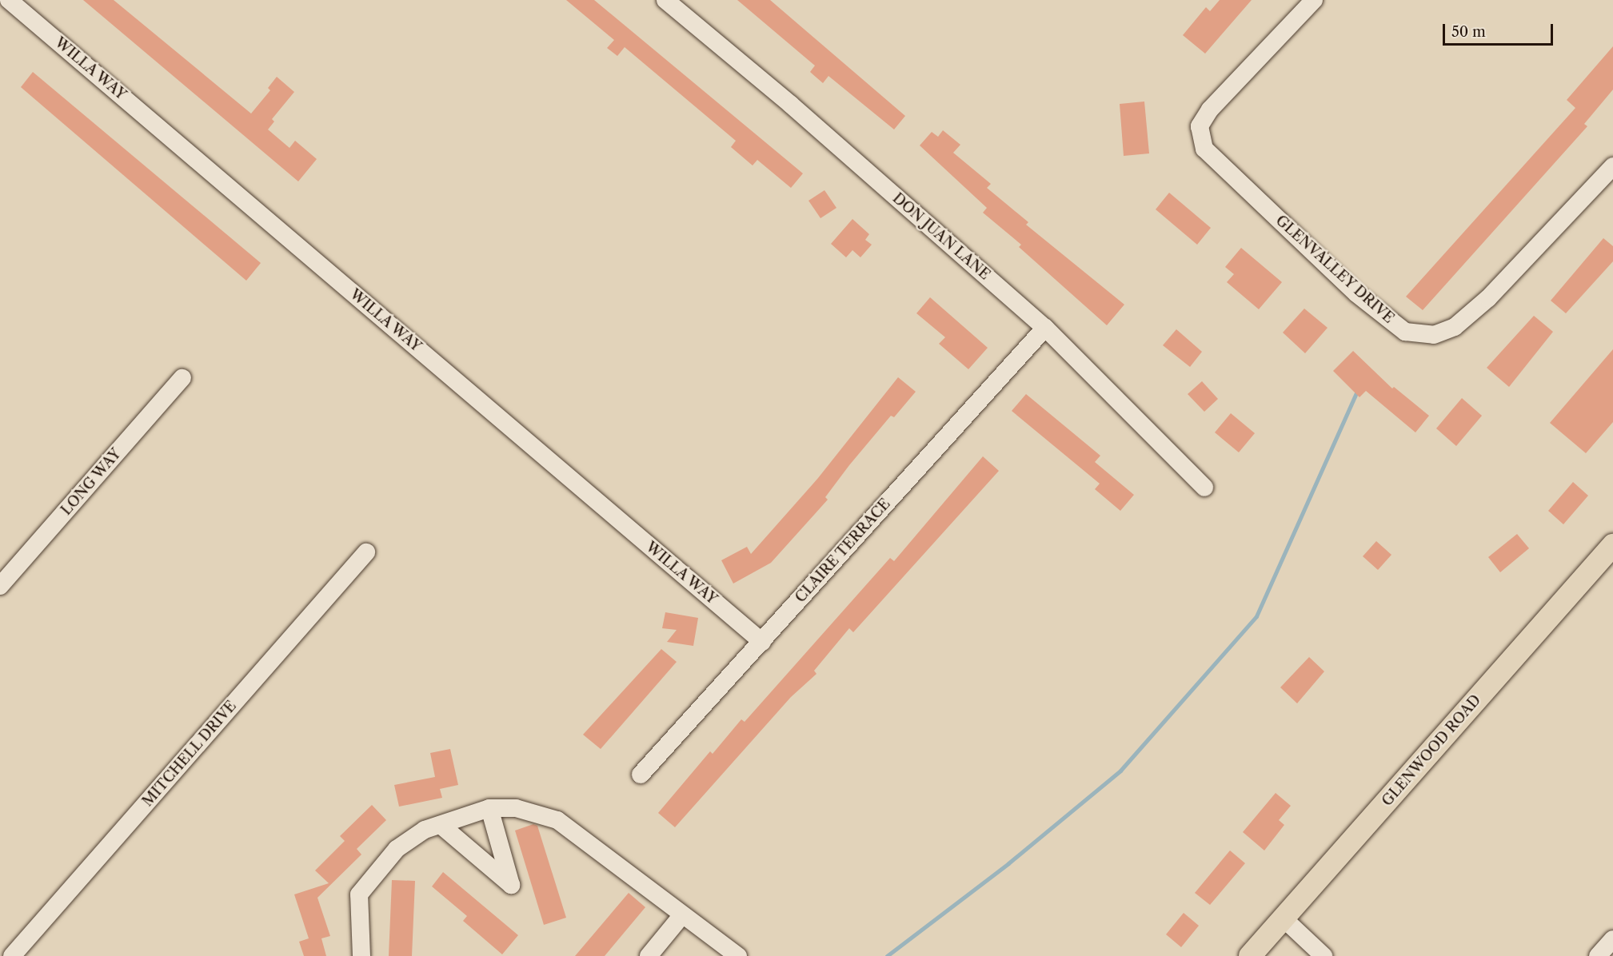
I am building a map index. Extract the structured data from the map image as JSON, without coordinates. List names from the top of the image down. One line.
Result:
{"streets":{"main road":["GLENWOOD ROAD"],"street":["WILLA WAY","DON JUAN LANE","GLENVALLEY DRIVE","LONG WAY","CLAIRE TERRACE","MITCHELL DRIVE"]},"crossings":[["WILLA WAY","CLAIRE TERRACE"],["DON JUAN LANE","CLAIRE TERRACE"]],"scale_bar":"50 m"}
